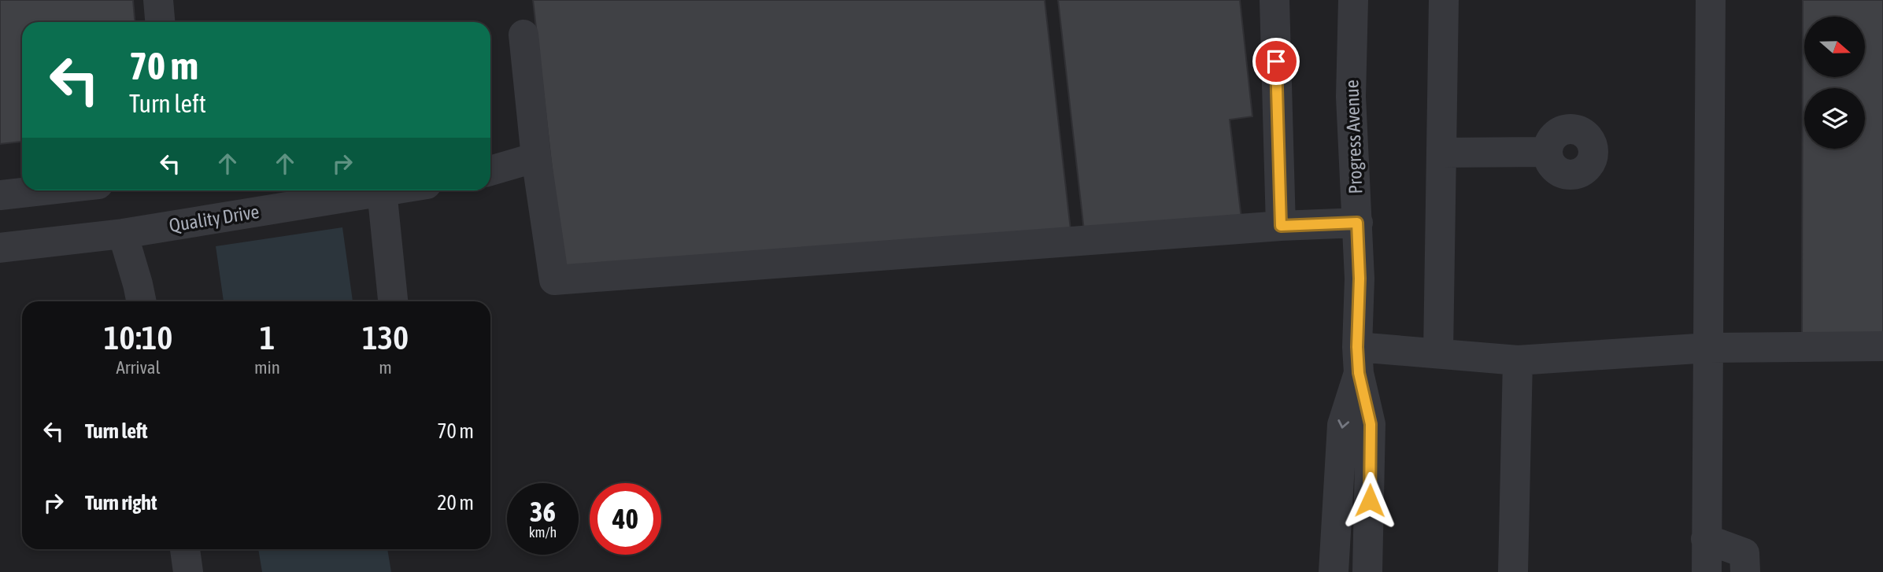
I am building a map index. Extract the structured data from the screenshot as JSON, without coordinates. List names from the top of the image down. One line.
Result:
{"streets":{"street":["Progress Avenue","Quality Drive"]},"north":"right","page":{"turn":["70 m","Turn left"],"eta":["10:10","Arrival","1","min","130","m"],"list":[{"name":"Turn left","value":"70 m"},{"name":"Turn right","value":"20 m"}],"speed":"36 km/h","limit":"40"}}
